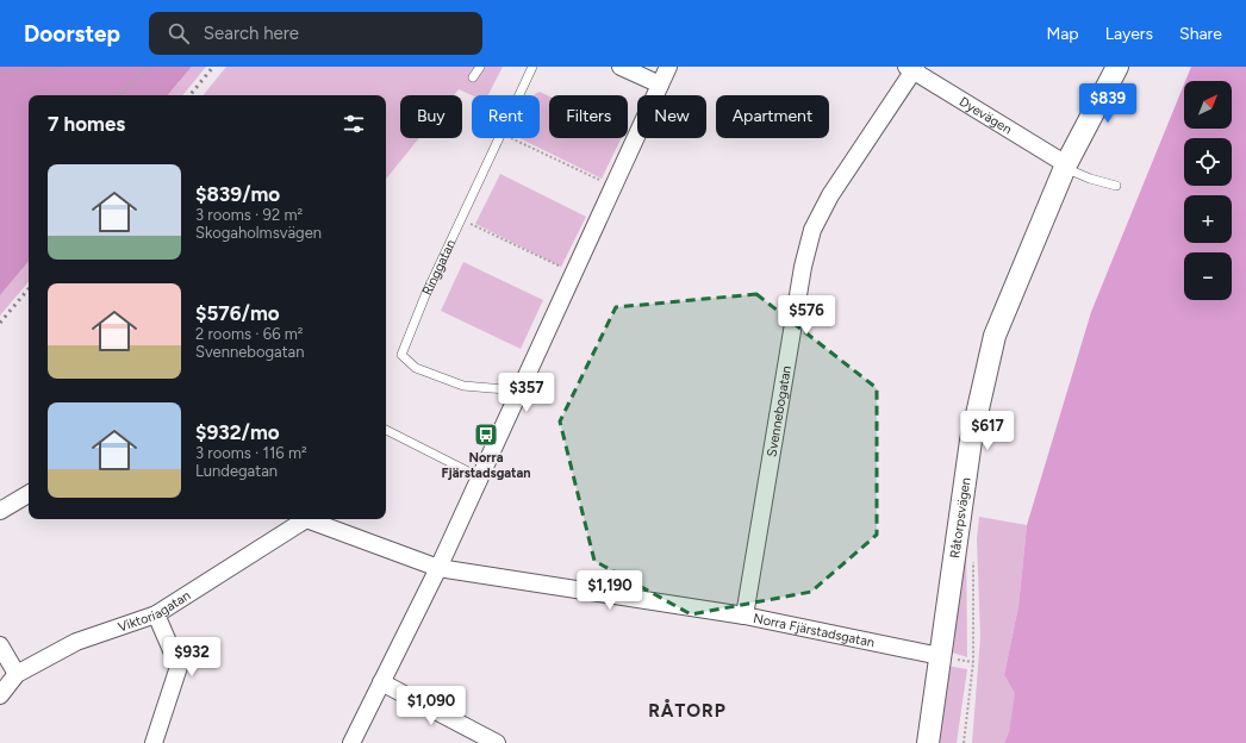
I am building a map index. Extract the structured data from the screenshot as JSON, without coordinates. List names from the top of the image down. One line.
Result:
{"streets":{"street":["Dyevägen","Svennebogatan","Råtorpsvägen","Viktoriagatan","Norra Fjärstadsgatan"],"lane":["Ringgatan"]},"crossings":[["Dyevägen","Svennebogatan"],["Dyevägen","Råtorpsvägen"],["Svennebogatan","Norra Fjärstadsgatan"],["Råtorpsvägen","Norra Fjärstadsgatan"]],"districts":["RÅTORP"],"places":{"bus stop":["Norra Fjärstadsgatan"]},"north":"top right","page":{"header":"Doorstep","search":"Search here","nav":["Map","Layers","Share"],"map_buttons":["+","−"],"price":["$839","$576","$357","$617","$1,190","$932","$1,090"],"chip":["Buy","Rent","Filters","New","Apartment"],"heading":"7 homes","list":[{"name":"$839/mo","note":"3 rooms · 92 m² · Skogaholmsvägen"},{"name":"$576/mo","note":"2 rooms · 66 m² · Svennebogatan"},{"name":"$932/mo","note":"3 rooms · 116 m² · Lundegatan"}]}}
